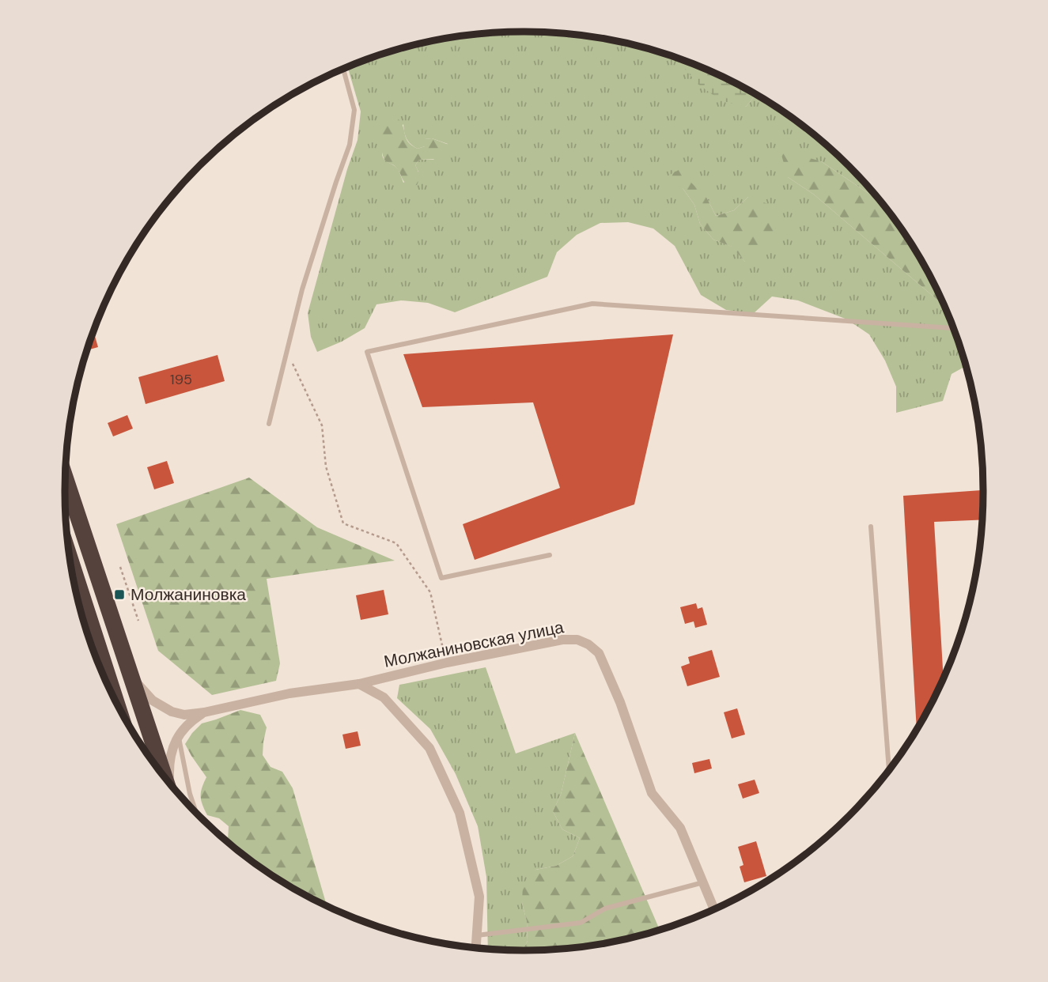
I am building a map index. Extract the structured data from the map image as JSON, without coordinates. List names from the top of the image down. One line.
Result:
{"streets":{"street":["Молжаниновская улица"]},"places":{"transit":["Молжаниновка"]},"house_numbers":["195"]}
